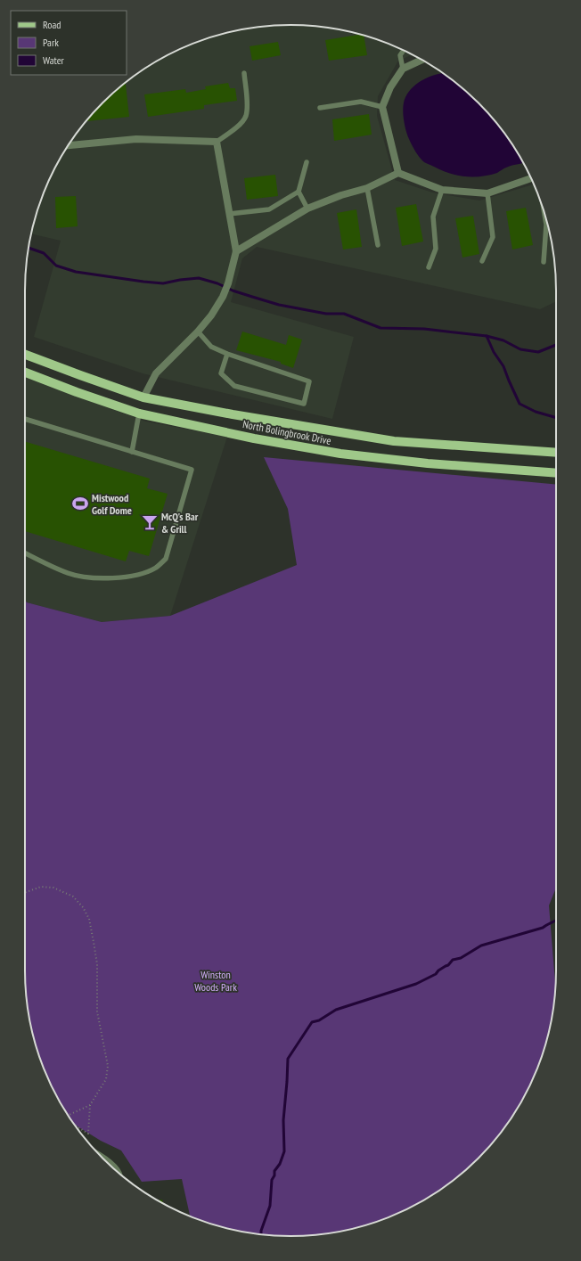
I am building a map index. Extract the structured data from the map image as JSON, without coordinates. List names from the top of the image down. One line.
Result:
{"streets":{"main road":["North Bolingbrook Drive"]},"parks":["Winston Woods Park"],"places":{"sports":["Mistwood Golf Dome"],"bar":["McQ's Bar & Grill"]},"legend":["Road","Park","Water"]}
